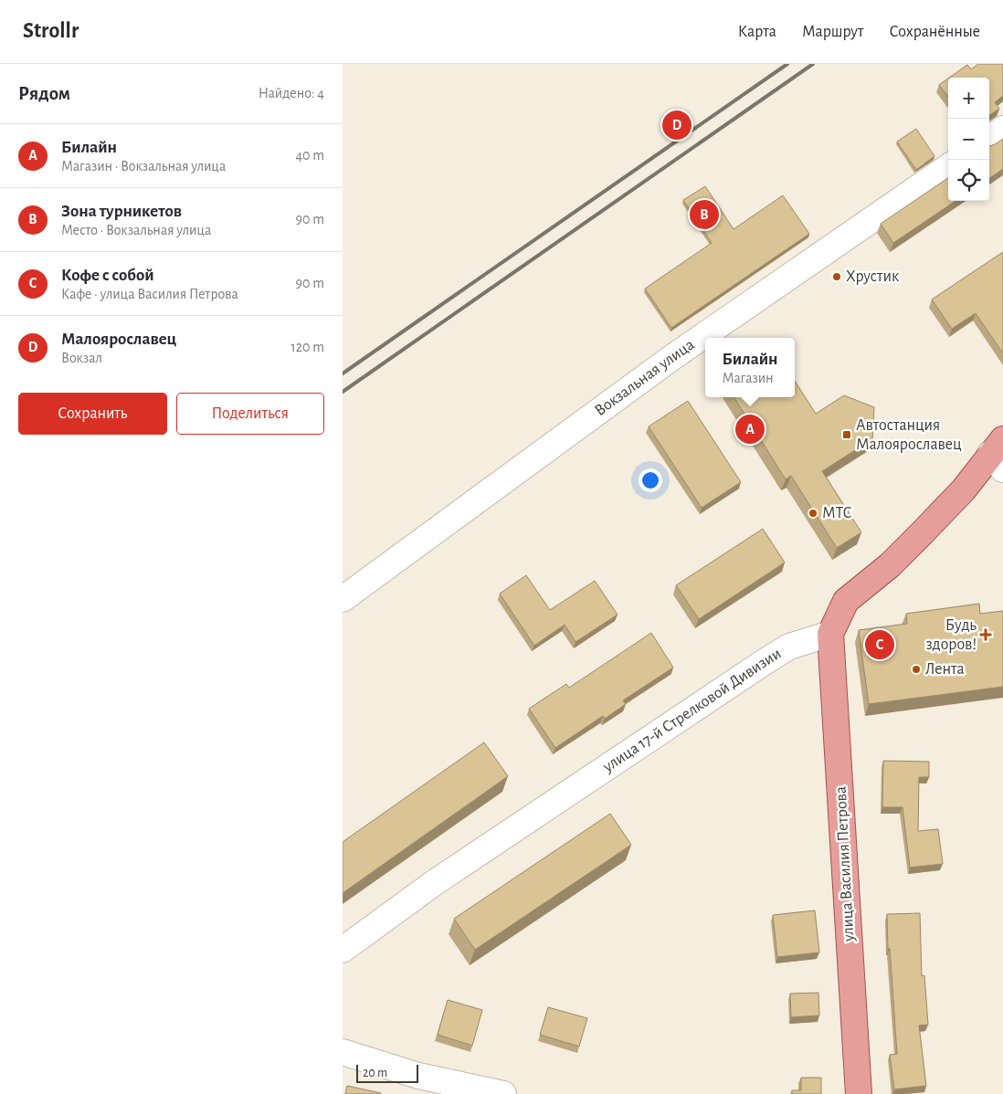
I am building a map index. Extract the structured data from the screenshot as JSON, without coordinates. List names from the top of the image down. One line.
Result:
{"streets":{"main road":["улица Василия Петрова"],"street":["Вокзальная улица","улица 17-й Стрелковой Дивизии"]},"crossings":[["улица 17-й Стрелковой Дивизии","улица Василия Петрова"]],"places":{"other":["Хрустик","МТС","Лента"],"transit":["Автостанция Малоярославец"],"health":["Будь здоров!"]},"scale_bar":"20 m","page":{"header":"Strollr","nav":["Карта","Маршрут","Сохранённые"],"heading":["Рядом","Найдено: 4"],"map_buttons":["+","−"],"pins":["D","B","A","C"],"list":[{"mark":"A","name":"Билайн","note":"Магазин · Вокзальная улица","value":"40 m"},{"mark":"B","name":"Зона турникетов","note":"Место · Вокзальная улица","value":"90 m"},{"mark":"C","name":"Кофе с собой","note":"Кафе · улица Василия Петрова","value":"90 m"},{"mark":"D","name":"Малоярославец","note":"Вокзал","value":"120 m"}],"popup":["Билайн","Магазин"],"buttons":["Сохранить","Поделиться"],"scale":"20 m"}}
